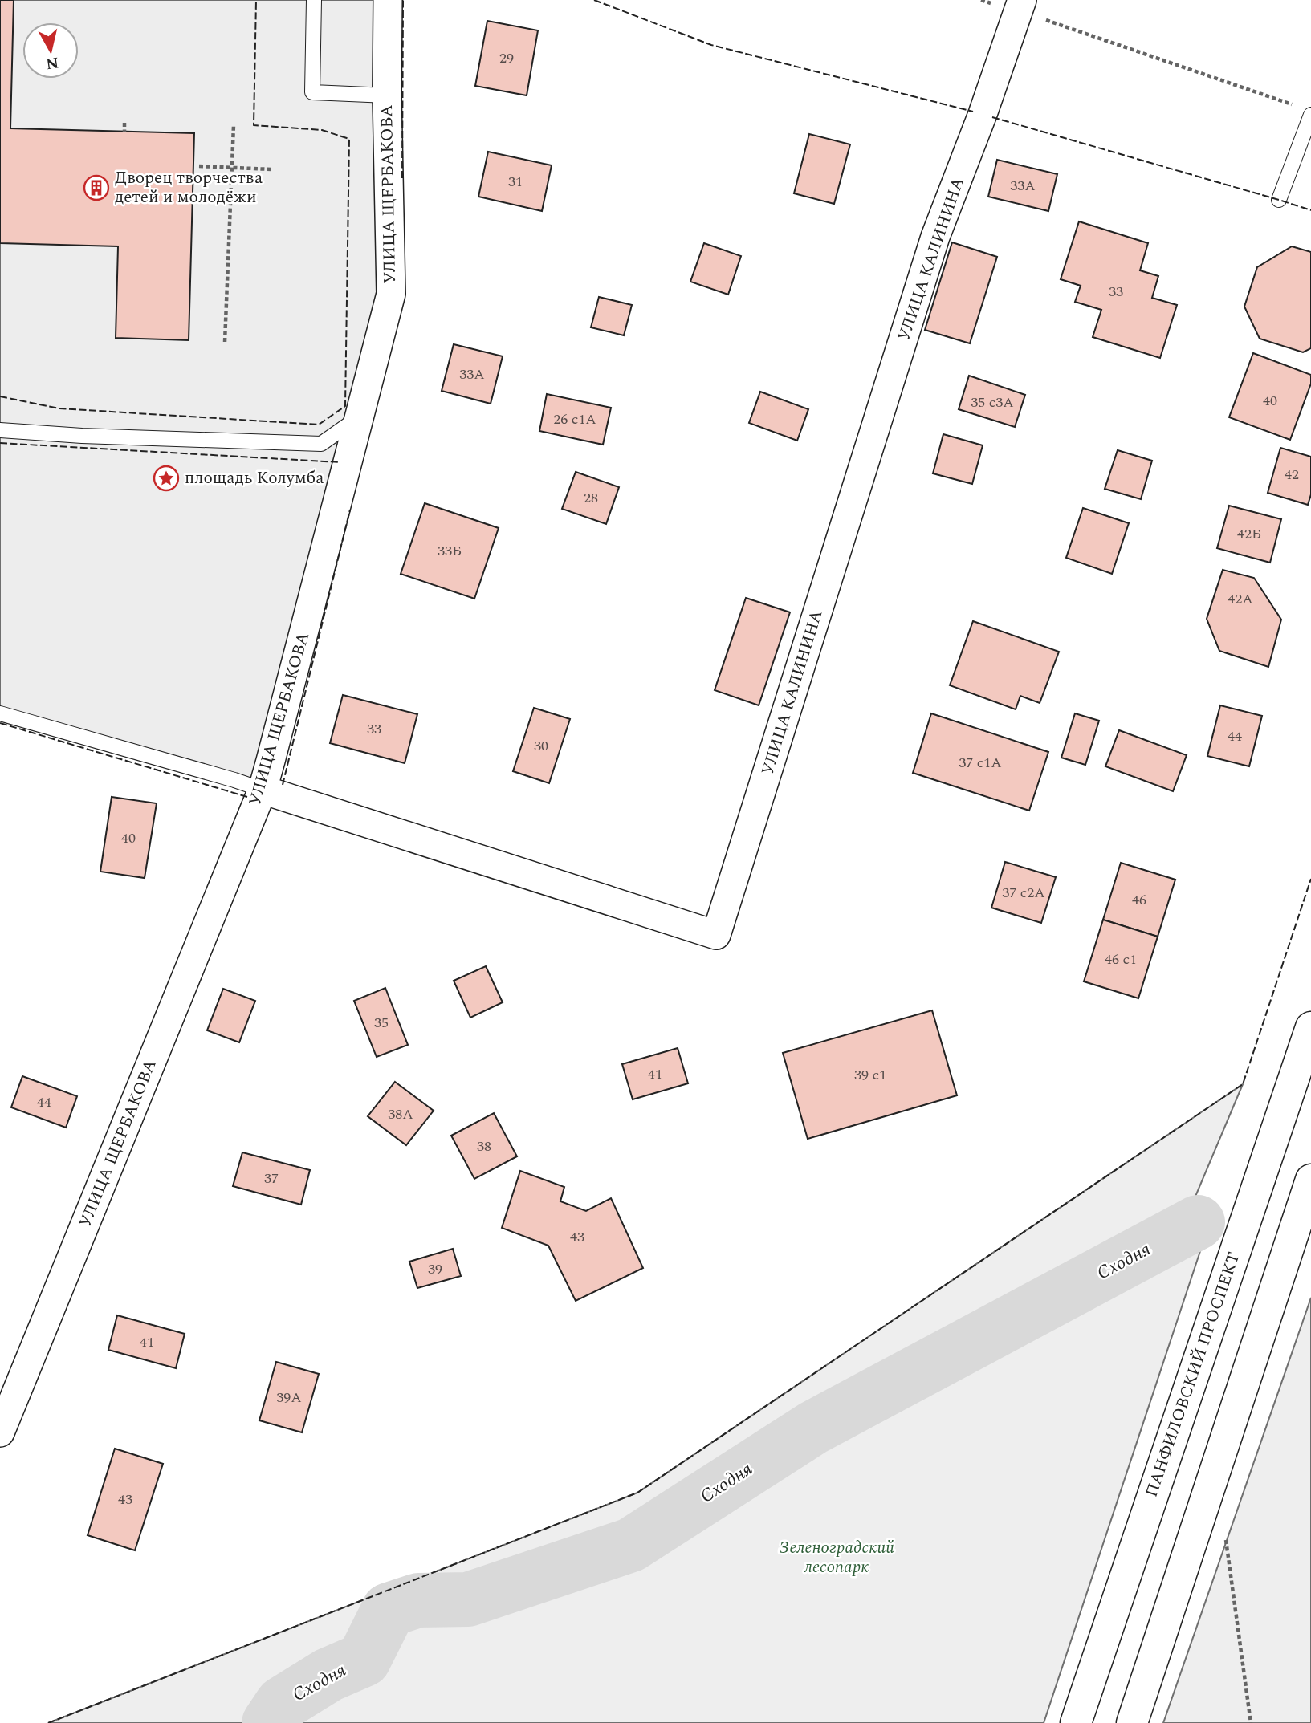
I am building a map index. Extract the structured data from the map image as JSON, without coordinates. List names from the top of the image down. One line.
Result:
{"streets":{"main road":["ПАНФИЛОВСКИЙ ПРОСПЕКТ"],"street":["УЛИЦА ЩЕРБАКОВА","УЛИЦА КАЛИНИНА"]},"crossings":[["УЛИЦА ЩЕРБАКОВА","УЛИЦА КАЛИНИНА"]],"water":["Сходня"],"parks":["Зеленоградский лесопарк"],"places":{"building":["Дворец творчества детей и молодёжи"],"place":["площадь Колумба"]},"house_numbers":["29","31","33А","33","33А","40","35 с3А","26 с1А","42","28","42Б","33Б","42А","33","44","30","37 с1А","40","37 с2А","46","46 с1","35","41","39 с1","44","38А","38","37","43","39","41","39А","43"],"north":"bottom"}
